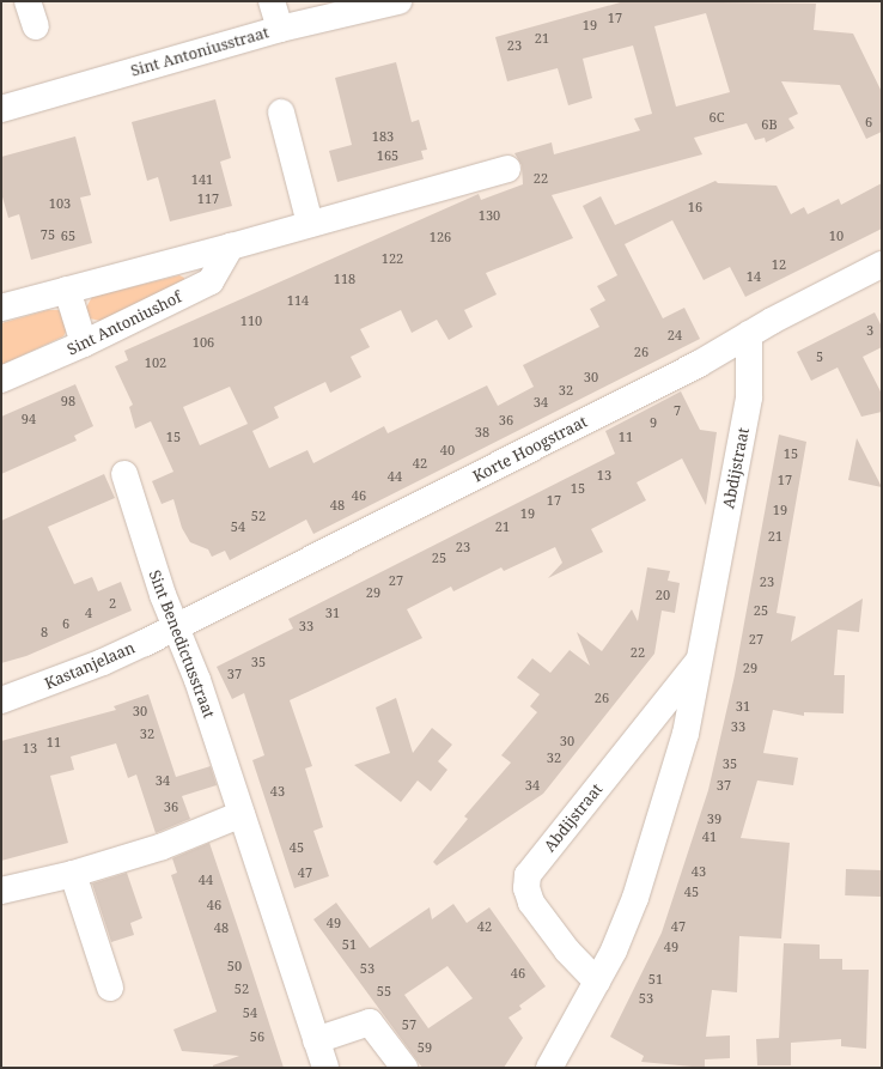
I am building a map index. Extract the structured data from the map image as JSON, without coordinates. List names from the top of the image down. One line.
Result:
{"streets":{"street":["Sint Antoniusstraat","Sint Antoniushof","Korte Hoogstraat","Abdijstraat","Sint Benedictusstraat","Kastanjelaan"]},"crossings":[["Korte Hoogstraat","Abdijstraat"],["Korte Hoogstraat","Sint Benedictusstraat"],["Korte Hoogstraat","Kastanjelaan"],["Sint Benedictusstraat","Kastanjelaan"]],"house_numbers":["17","19","21","23","6C","6","6B","183","165","22","141","117","103","16","130","75","65","10","126","122","12","14","118","114","110","3","24","106","26","5","102","30","32","98","34","7","94","36","9","38","15","11","40","15","42","13","44","17","15","46","17","48","19","19","52","54","21","21","23","25","27","23","29","20","2","25","4","31","6","33","8","27","22","35","29","37","26","31","30","33","32","30","11","13","32","35","34","34","37","43","36","39","41","45","43","47","44","45","46","49","42","47","48","51","49","50","53","46","51","52","55","53","54","57","56","59"]}
